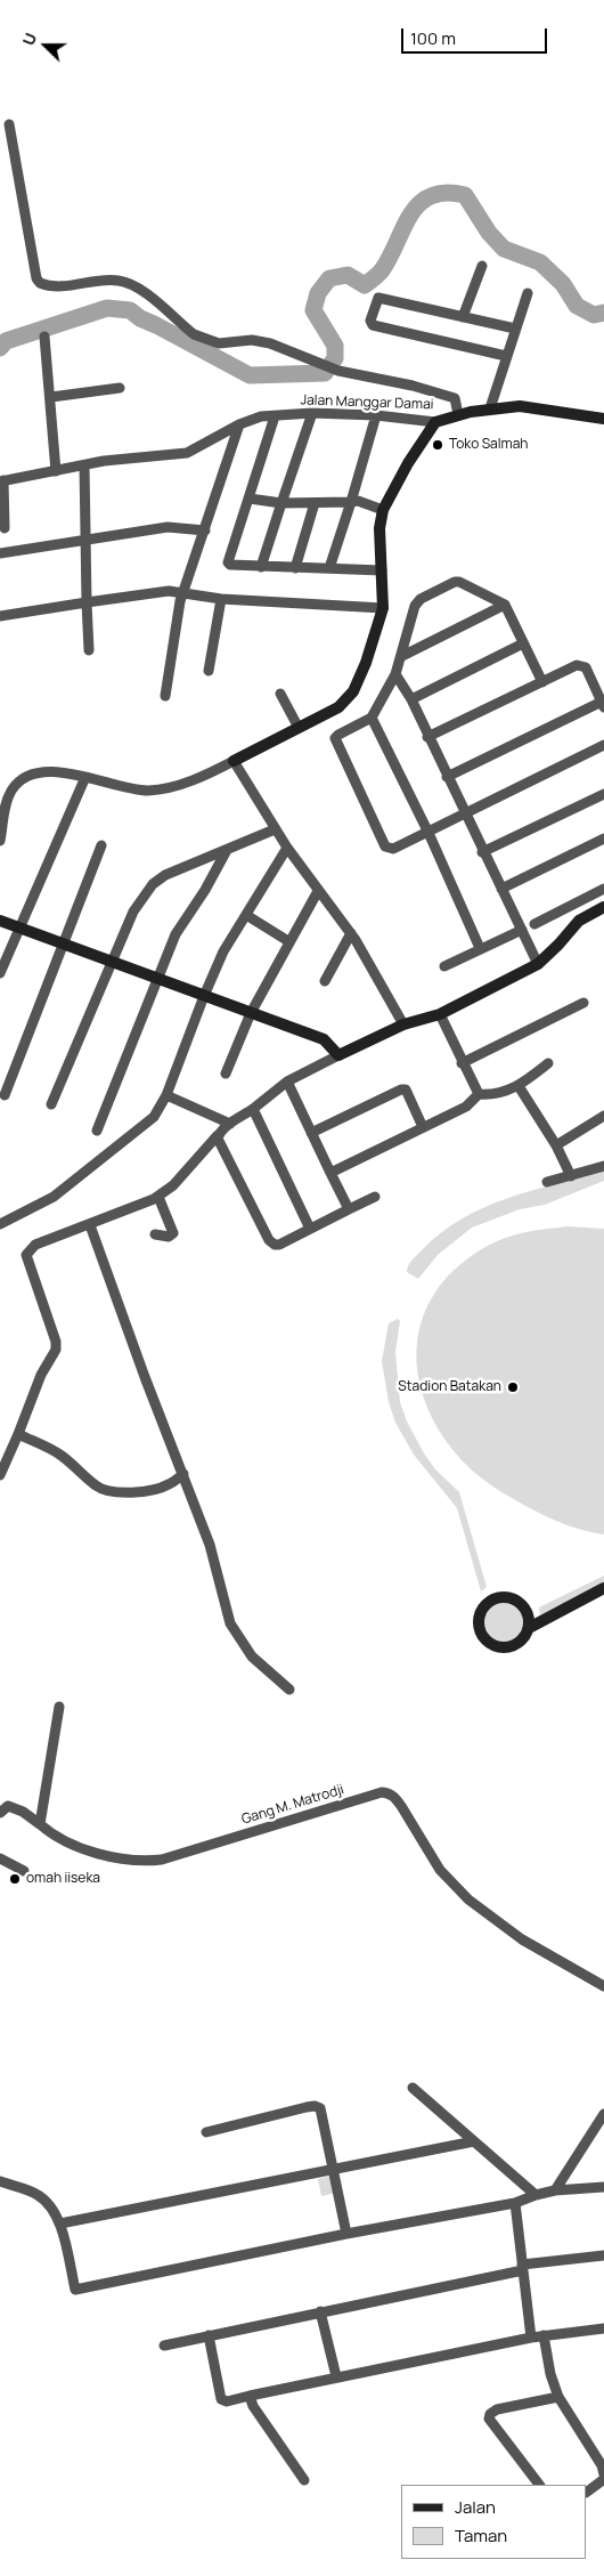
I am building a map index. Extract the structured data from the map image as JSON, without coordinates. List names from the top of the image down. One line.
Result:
{"streets":{"street":["Jalan Manggar Damai","Gang M. Matrodji"]},"places":["Toko Salmah","Stadion Batakan","omah iiseka"],"legend":["Jalan","Taman"],"scale_bar":"100 m","north":"left"}
